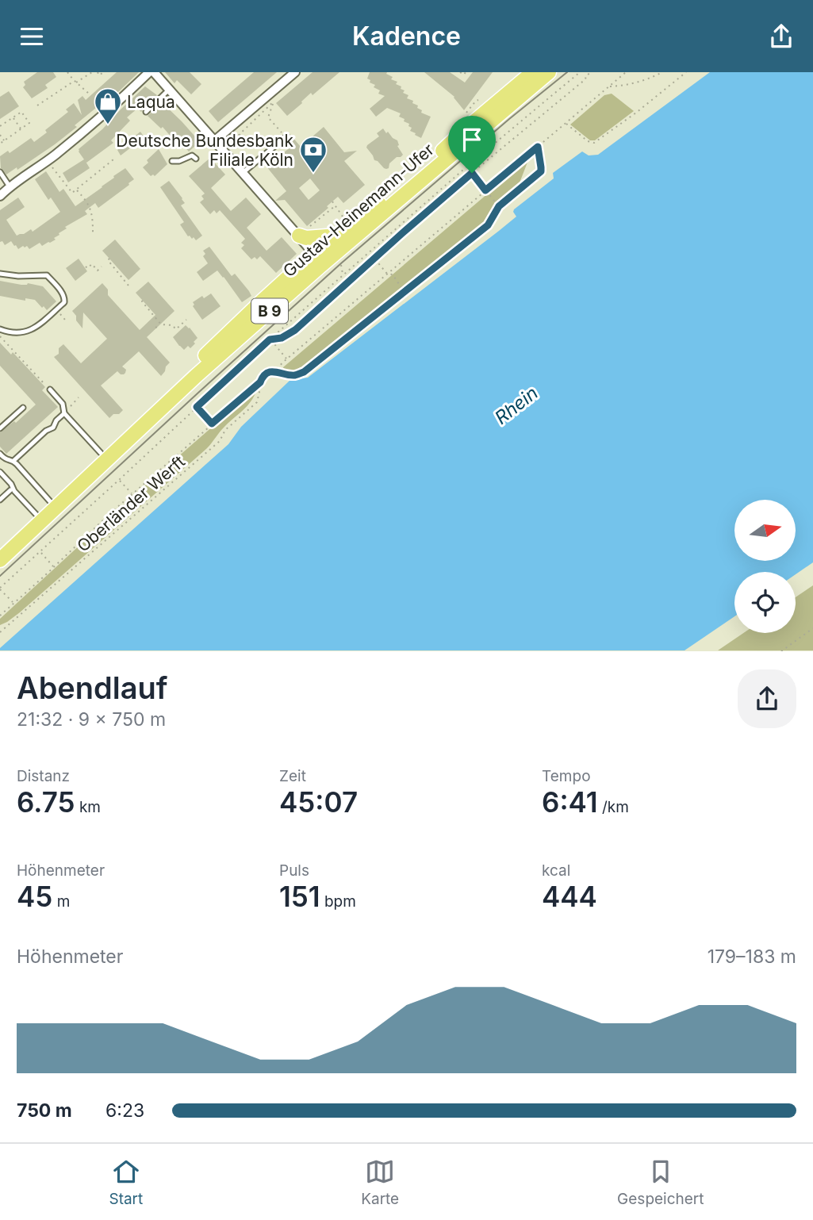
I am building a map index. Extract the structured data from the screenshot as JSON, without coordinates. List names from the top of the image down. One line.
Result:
{"streets":{"main road":["Gustav-Heinemann-Ufer","B 9"],"path":["Oberländer Werft"]},"water":["Rhein"],"places":{"shop":["Laqua"],"bank":["Deutsche Bundesbank Filiale Köln"]},"north":"right","page":{"header":"Kadence","heading":["Abendlauf","21:32 · 9 × 750 m"],"stats":[["Distanz","6.75 km"],["Zeit","45:07"],["Tempo","6:41 /km"],["Höhenmeter","45 m"],["Puls","151 bpm"],["kcal","444"]],"chart":["Höhenmeter","179–183 m"],"list":[{"name":"750 m","note":"6:23"}],"tabs":["Start","Karte","Gespeichert"]}}
